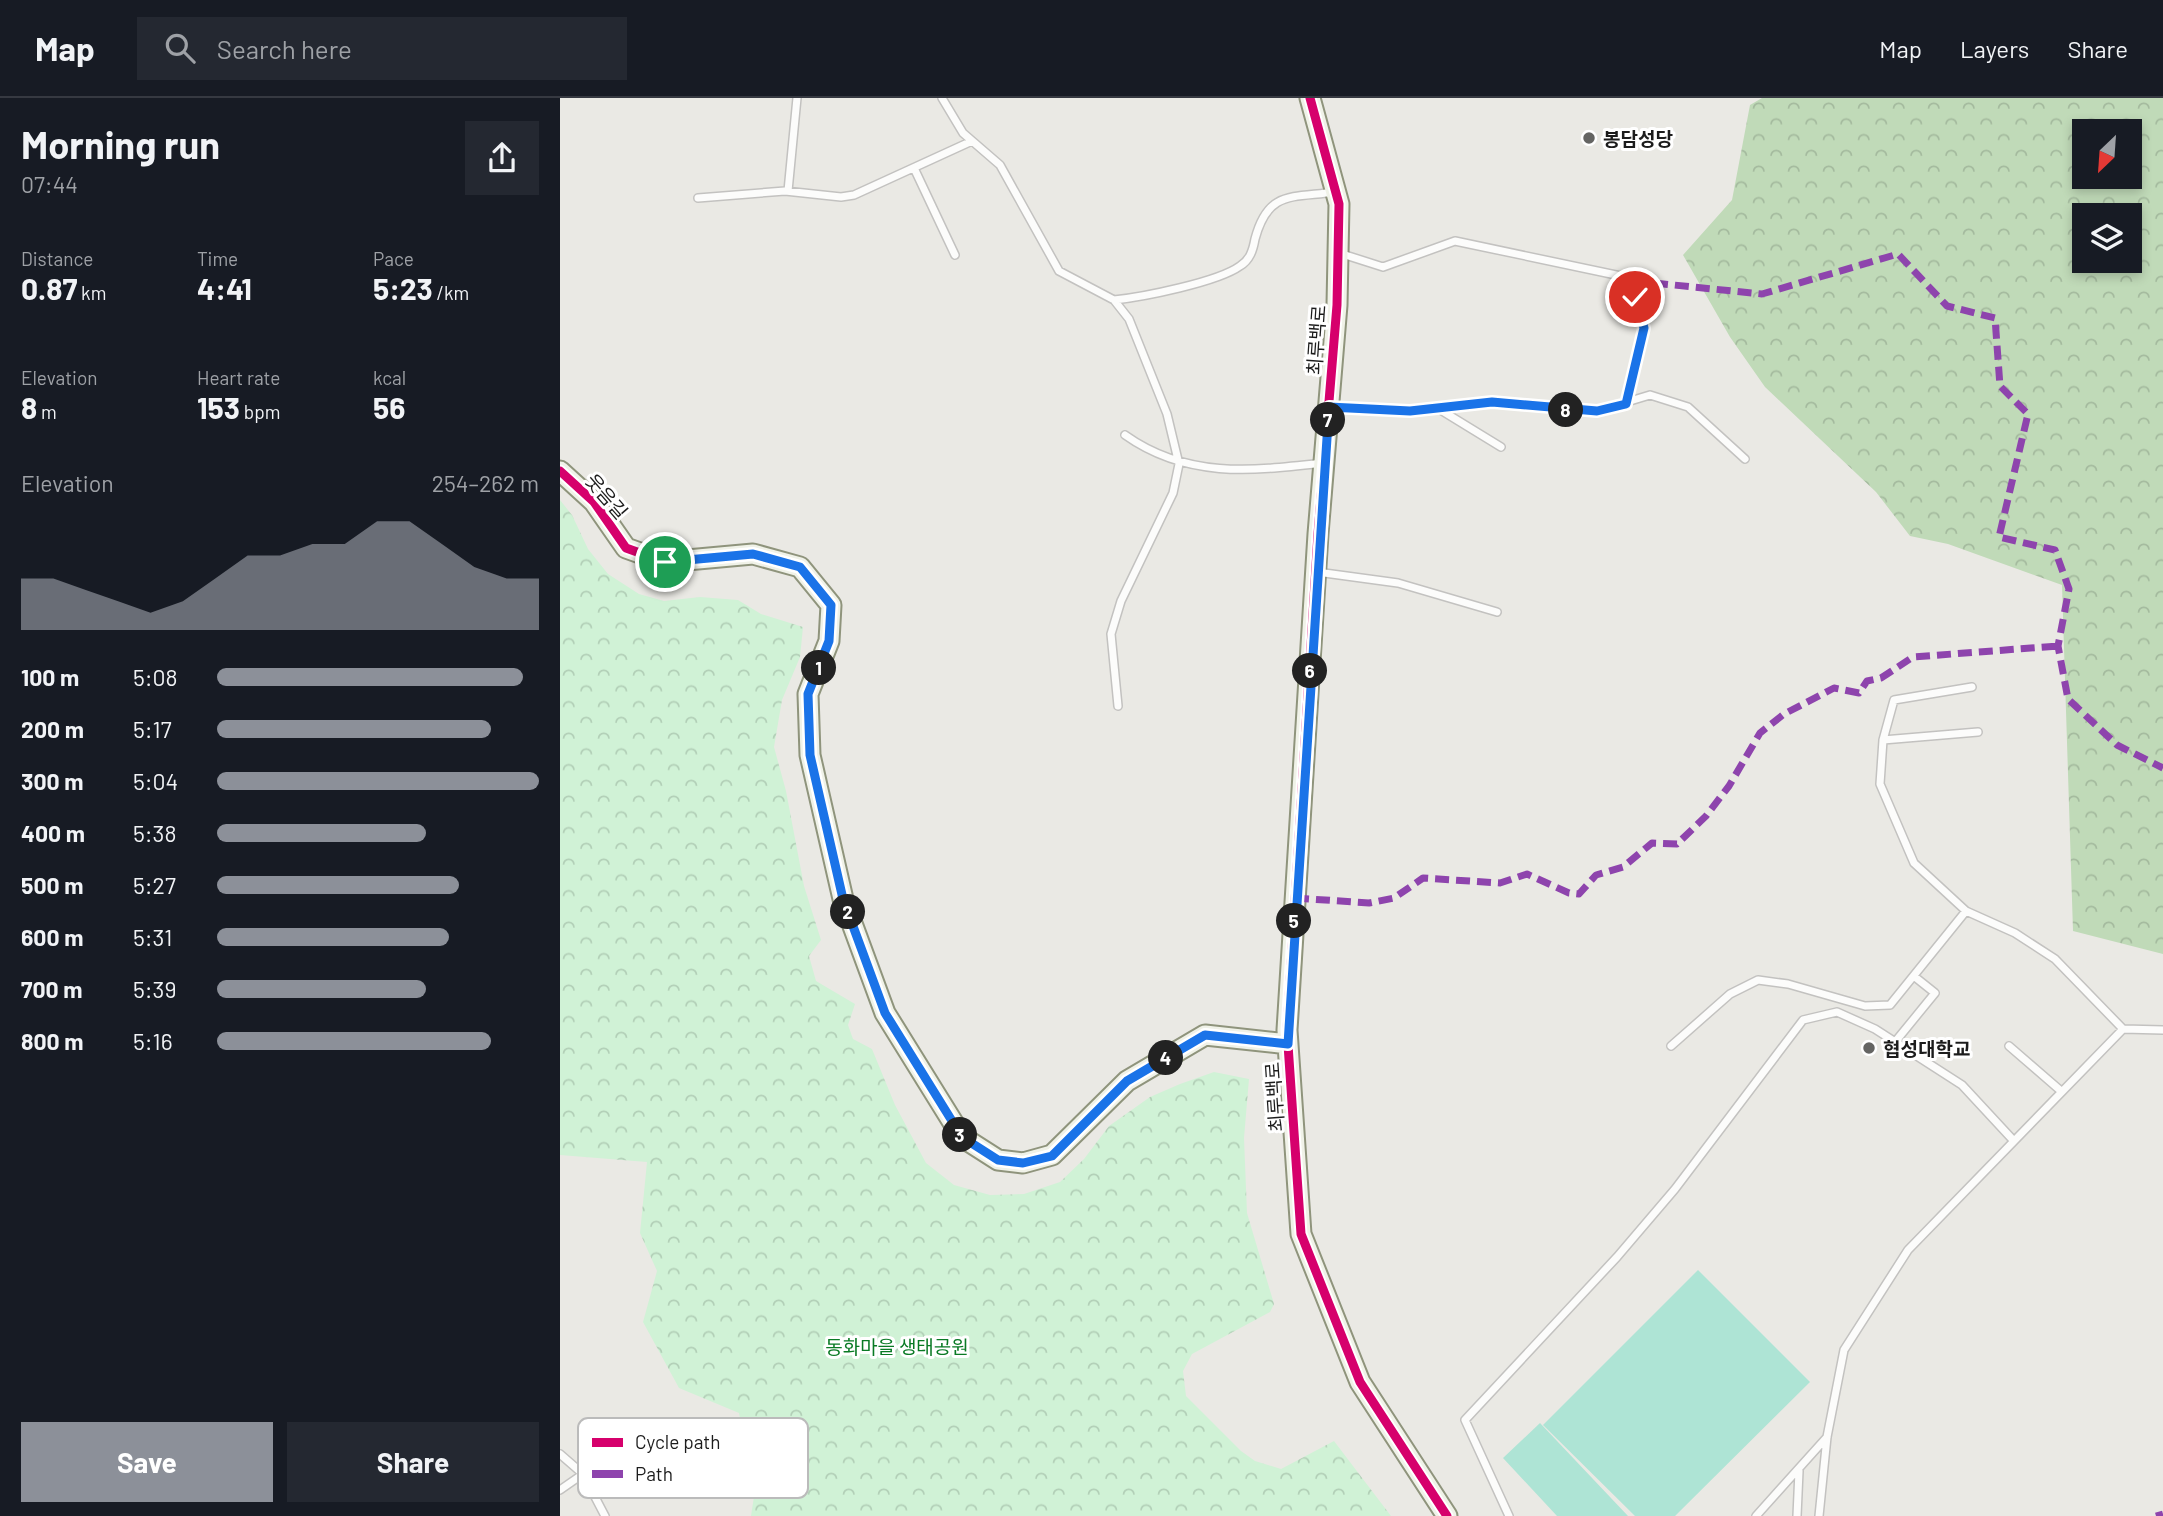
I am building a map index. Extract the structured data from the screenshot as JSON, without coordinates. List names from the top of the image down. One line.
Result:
{"streets":{"street":["최루백로","웃음길"]},"crossings":[["최루백로","웃음길"]],"parks":["동화마을 생태공원"],"places":["봉담성당","협성대학교"],"legend":["Cycle path","Path"],"north":"bottom left","page":{"header":"Map","search":"Search here","nav":["Map","Layers","Share"],"heading":["Morning run","07:44"],"stats":[["Distance","0.87 km"],["Time","4:41"],["Pace","5:23 /km"],["Elevation","8 m"],["Heart rate","153 bpm"],["kcal","56"]],"pins":["8","7","1","6","2","5","4","3"],"chart":["Elevation","254–262 m"],"list":[{"name":"100 m","note":"5:08"},{"name":"200 m","note":"5:17"},{"name":"300 m","note":"5:04"},{"name":"400 m","note":"5:38"},{"name":"500 m","note":"5:27"},{"name":"600 m","note":"5:31"},{"name":"700 m","note":"5:39"},{"name":"800 m","note":"5:16"}],"buttons":["Save","Share"]}}
